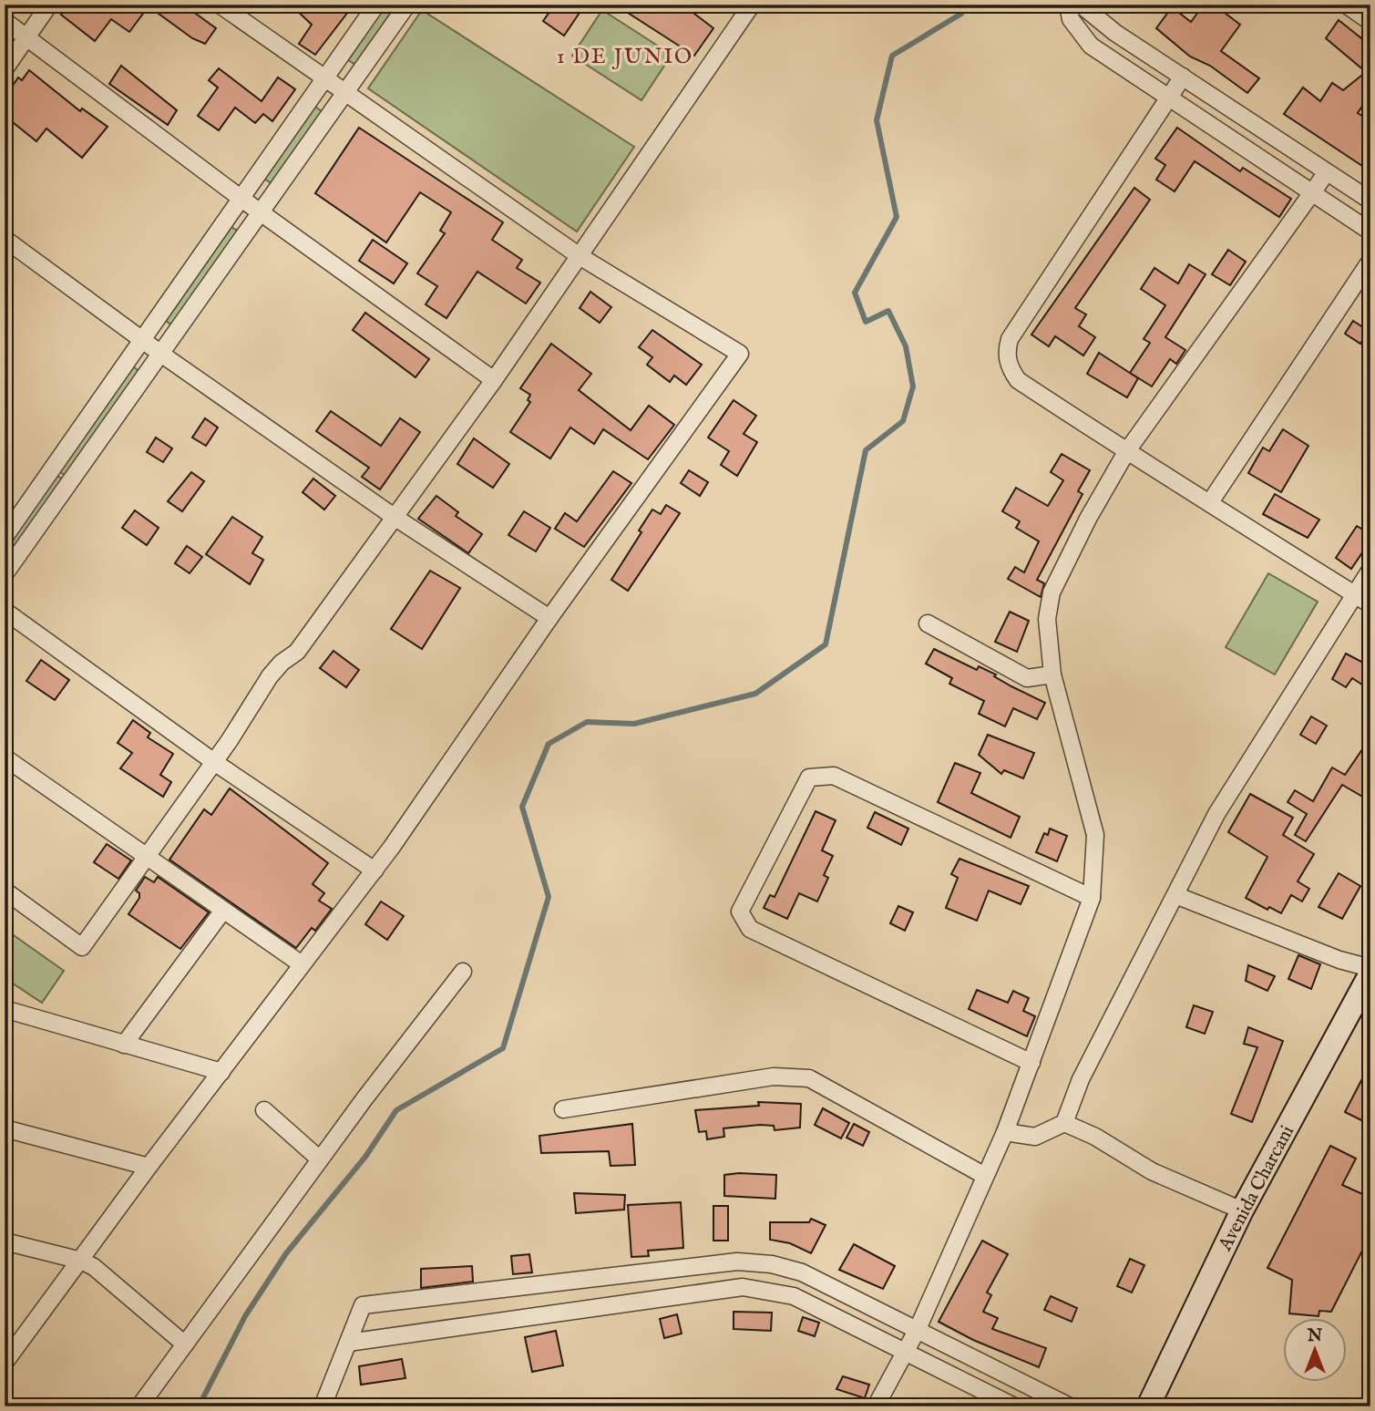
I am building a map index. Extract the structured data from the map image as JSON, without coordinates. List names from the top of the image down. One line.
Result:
{"streets":{"main road":["Avenida Charcani"]},"districts":["1 DE JUNIO"],"north":"top"}
